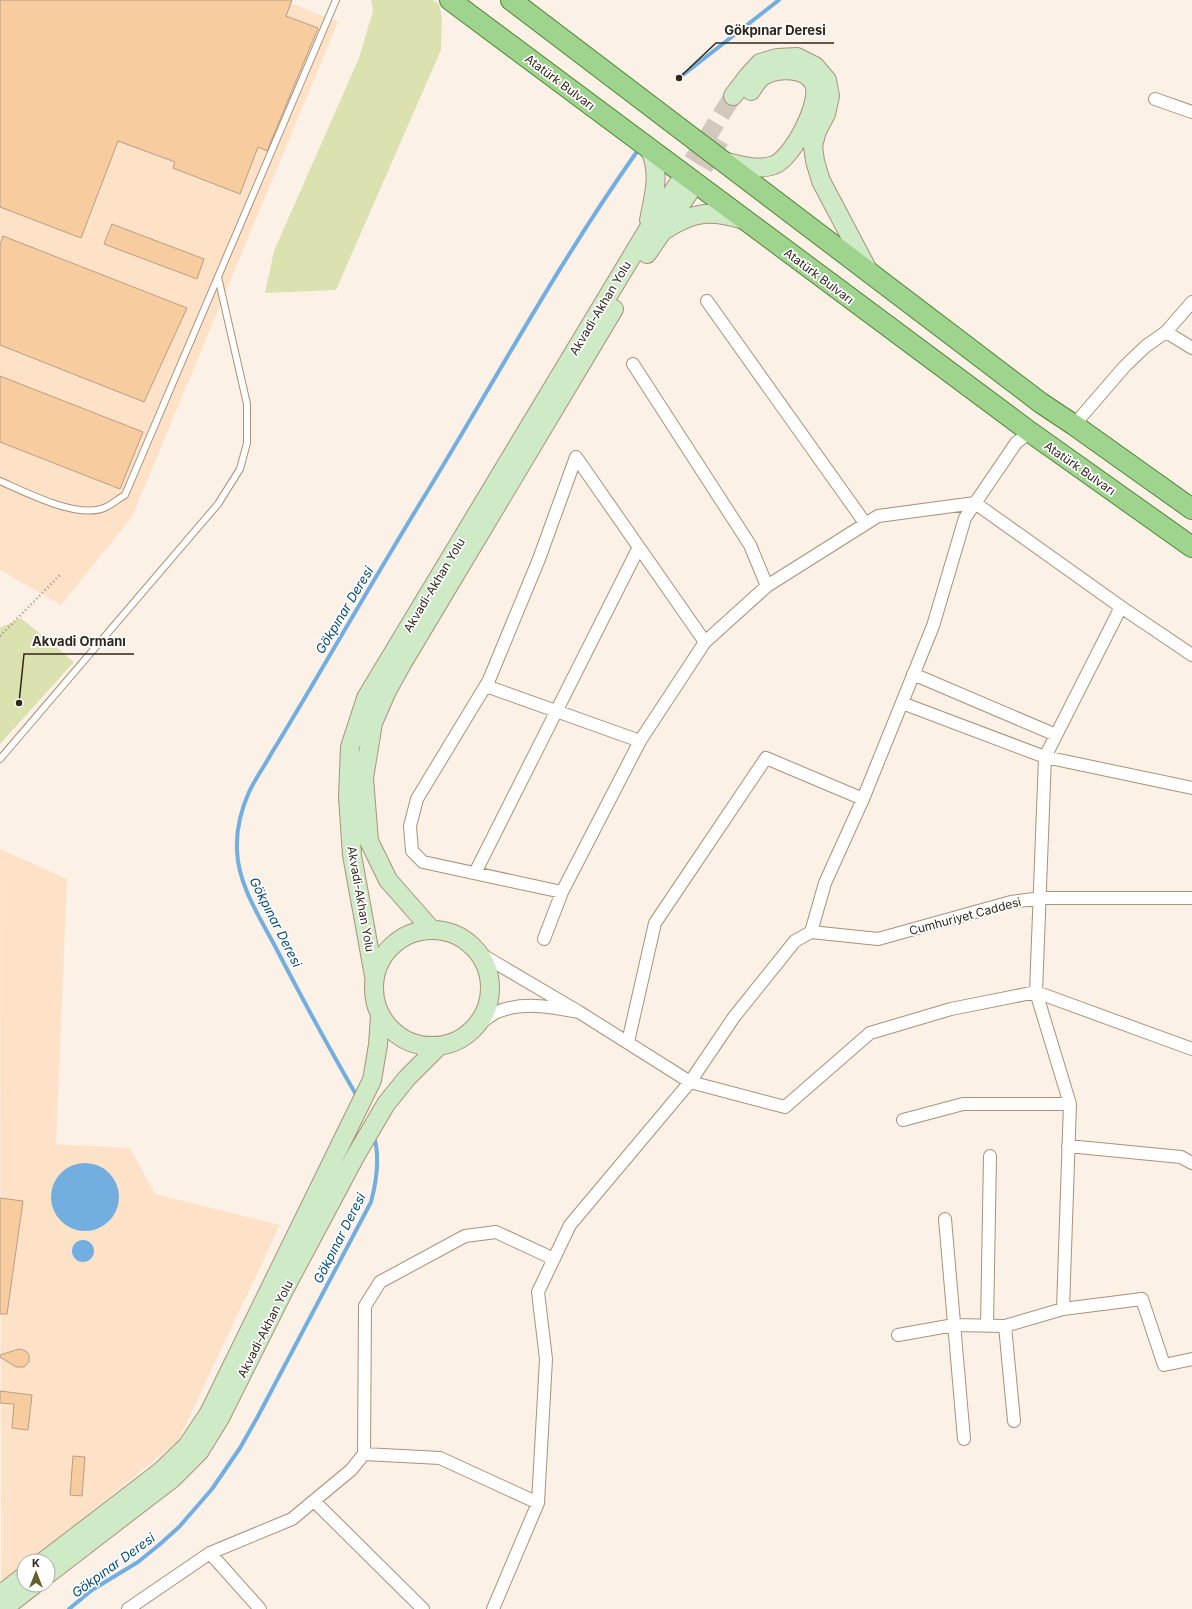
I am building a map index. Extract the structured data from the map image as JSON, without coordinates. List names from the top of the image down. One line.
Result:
{"streets":{"main road":["Atatürk Bulvarı","Akvadi-Akhan Yolu"],"street":["Cumhuriyet Caddesi"]},"water":["Gökpınar Deresi"],"places":["Gökpınar Deresi","Akvadi Ormanı"],"north":"top"}
